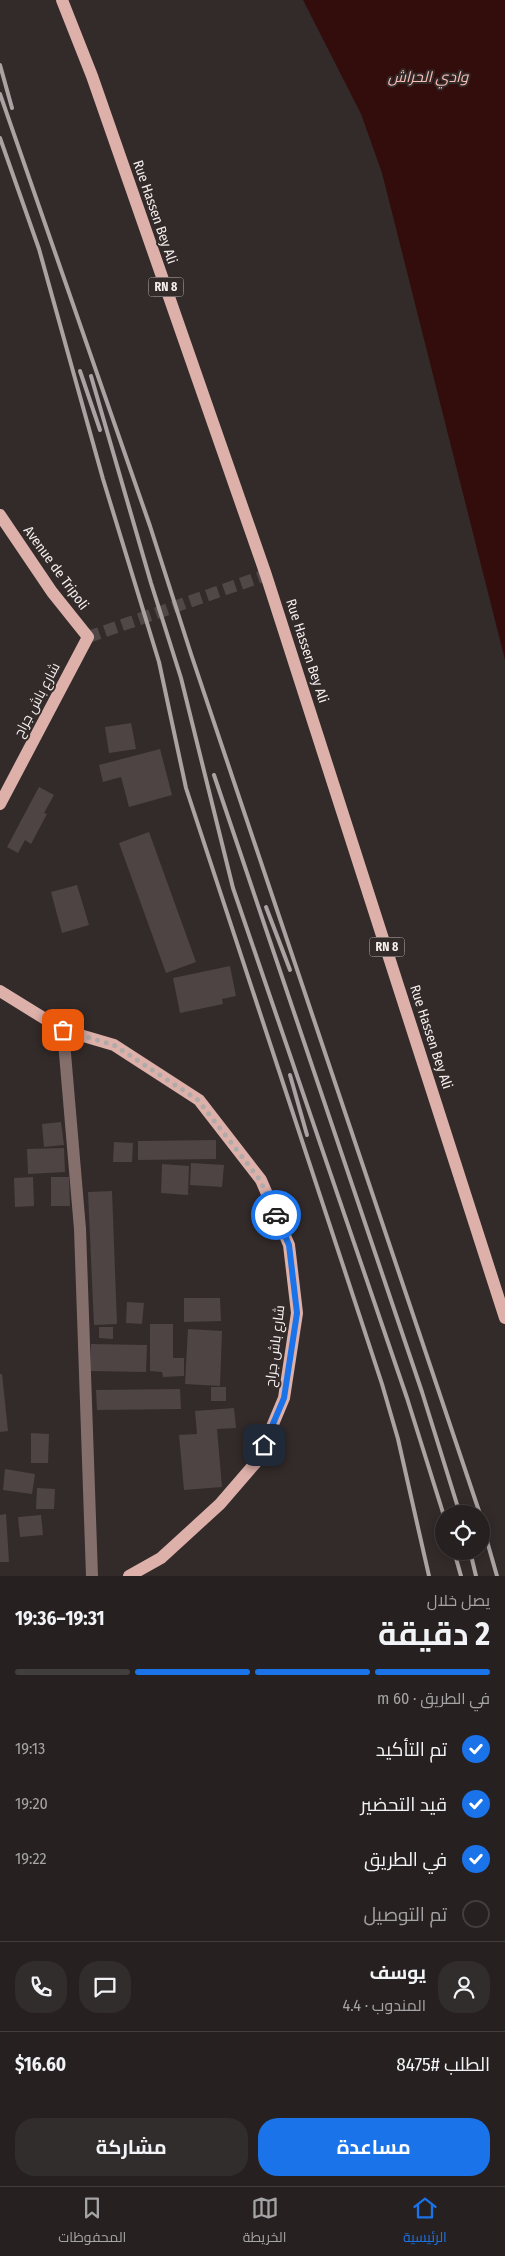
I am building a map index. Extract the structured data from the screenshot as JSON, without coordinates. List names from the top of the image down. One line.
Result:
{"streets":{"main road":["Rue Hassen Bey Ali","RN 8","Avenue de Tripoli","شارع باش جراح"]},"crossings":[["Avenue de Tripoli","شارع باش جراح"]],"water":["وادي الحراش"],"page":{"heading":["2 دقيقة","يصل خلال","19:31–19:36"],"panel":["يوسف","المندوب · 4.4","الطلب #8475","$16.60"],"bar":"في الطريق · 60 m","list":[["تم التأكيد","19:13"],["قيد التحضير","19:20"],["في الطريق","19:22"],"تم التوصيل"],"buttons":["مساعدة","مشاركة"],"tabs":["الرئيسية","الخريطة","المحفوظات"]}}
